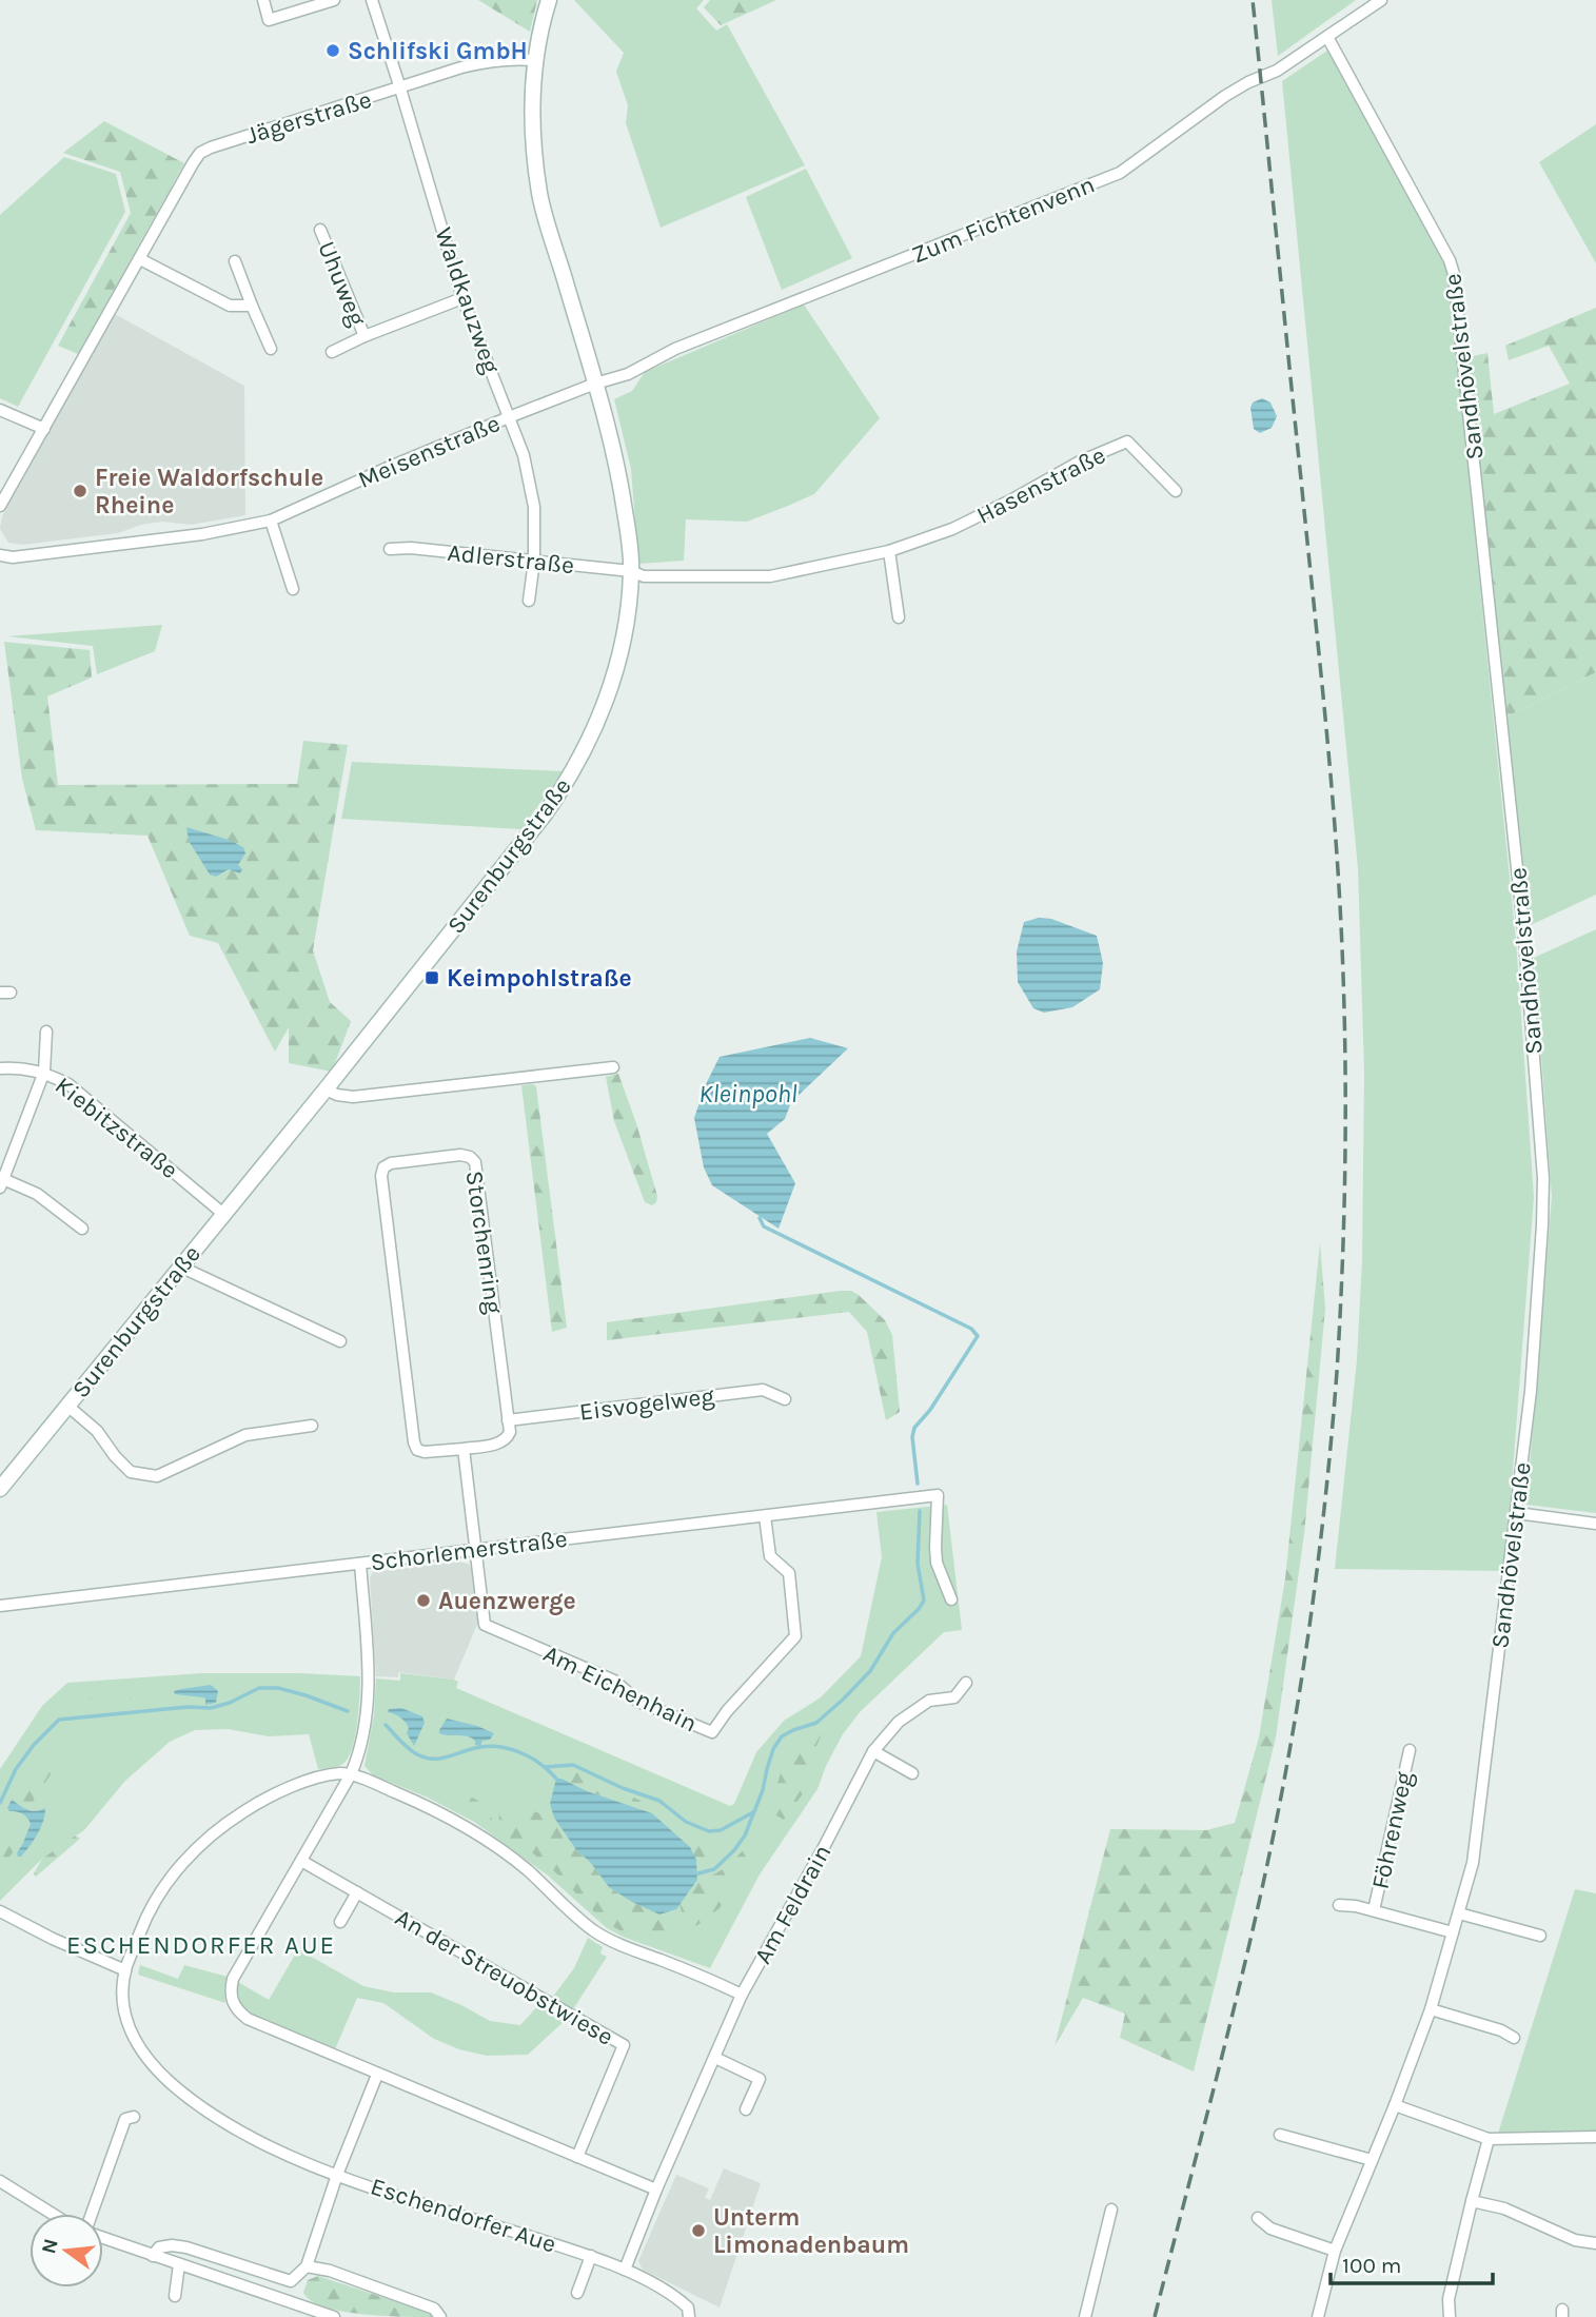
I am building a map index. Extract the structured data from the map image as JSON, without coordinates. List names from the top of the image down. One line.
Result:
{"streets":{"street":["Jägerstraße","Zum Fichtenvenn","Uhuweg","Waldkauzweg","Sandhövelstraße","Meisenstraße","Hasenstraße","Adlerstraße","Surenburgstraße","Kiebitzstraße","Storchenring","Eisvogelweg","Schorlemerstraße","Am Eichenhain","Föhrenweg","Am Feldrain","An der Streuobstwiese","Eschendorfer Aue"]},"crossings":[["Jägerstraße","Waldkauzweg"],["Jägerstraße","Surenburgstraße"],["Zum Fichtenvenn","Sandhövelstraße"],["Zum Fichtenvenn","Meisenstraße"],["Zum Fichtenvenn","Surenburgstraße"],["Uhuweg","Waldkauzweg"],["Waldkauzweg","Meisenstraße"],["Waldkauzweg","Adlerstraße"],["Sandhövelstraße","Föhrenweg"],["Meisenstraße","Surenburgstraße"],["Hasenstraße","Adlerstraße"],["Hasenstraße","Surenburgstraße"],["Adlerstraße","Surenburgstraße"],["Surenburgstraße","Kiebitzstraße"],["Storchenring","Eisvogelweg"],["Schorlemerstraße","Am Eichenhain"],["Am Feldrain","Eschendorfer Aue"]],"districts":["ESCHENDORFER AUE"],"water":["Kleinpohl"],"places":{"other":["Schlifski GmbH","Freie Waldorfschule Rheine","Auenzwerge","Unterm Limonadenbaum"],"transit":["Keimpohlstraße"]},"scale_bar":"100 m","north":"left"}
